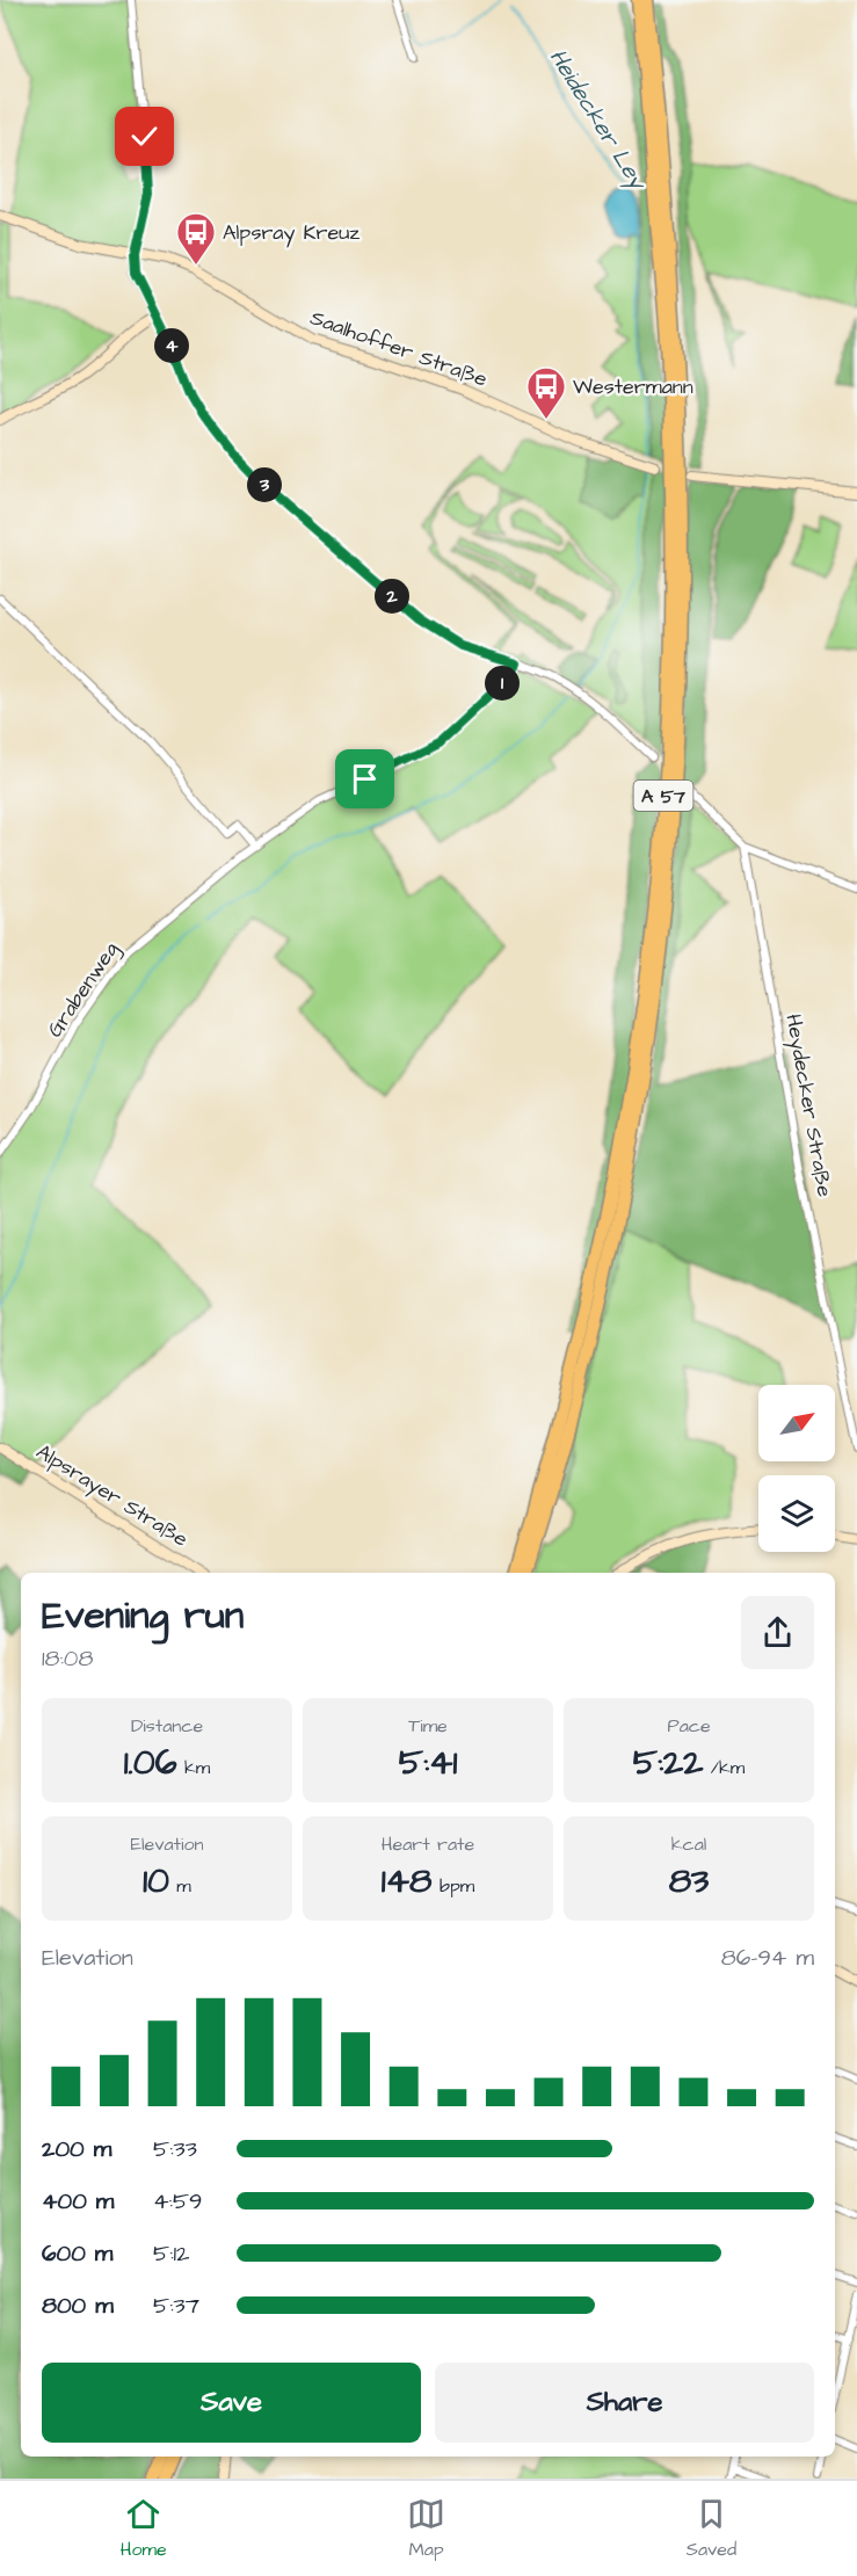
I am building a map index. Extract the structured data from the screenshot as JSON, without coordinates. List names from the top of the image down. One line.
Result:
{"streets":{"highway":["A 57"],"street":["Saalhoffer Straße","Grabenweg","Heydecker Straße","Alpsrayer Straße"]},"water":["Heidecker Ley"],"places":{"bus stop":["Alpsray Kreuz","Westermann"]},"north":"top right","page":{"pins":["4","3","2","1"],"heading":["Evening run","18:08"],"stats":[["Distance","1.06 km"],["Time","5:41"],["Pace","5:22 /km"],["Elevation","10 m"],["Heart rate","148 bpm"],["kcal","83"]],"chart":["Elevation","86–94 m"],"list":[{"name":"200 m","note":"5:33"},{"name":"400 m","note":"4:59"},{"name":"600 m","note":"5:12"},{"name":"800 m","note":"5:37"}],"buttons":["Save","Share"],"tabs":["Home","Map","Saved"]}}
